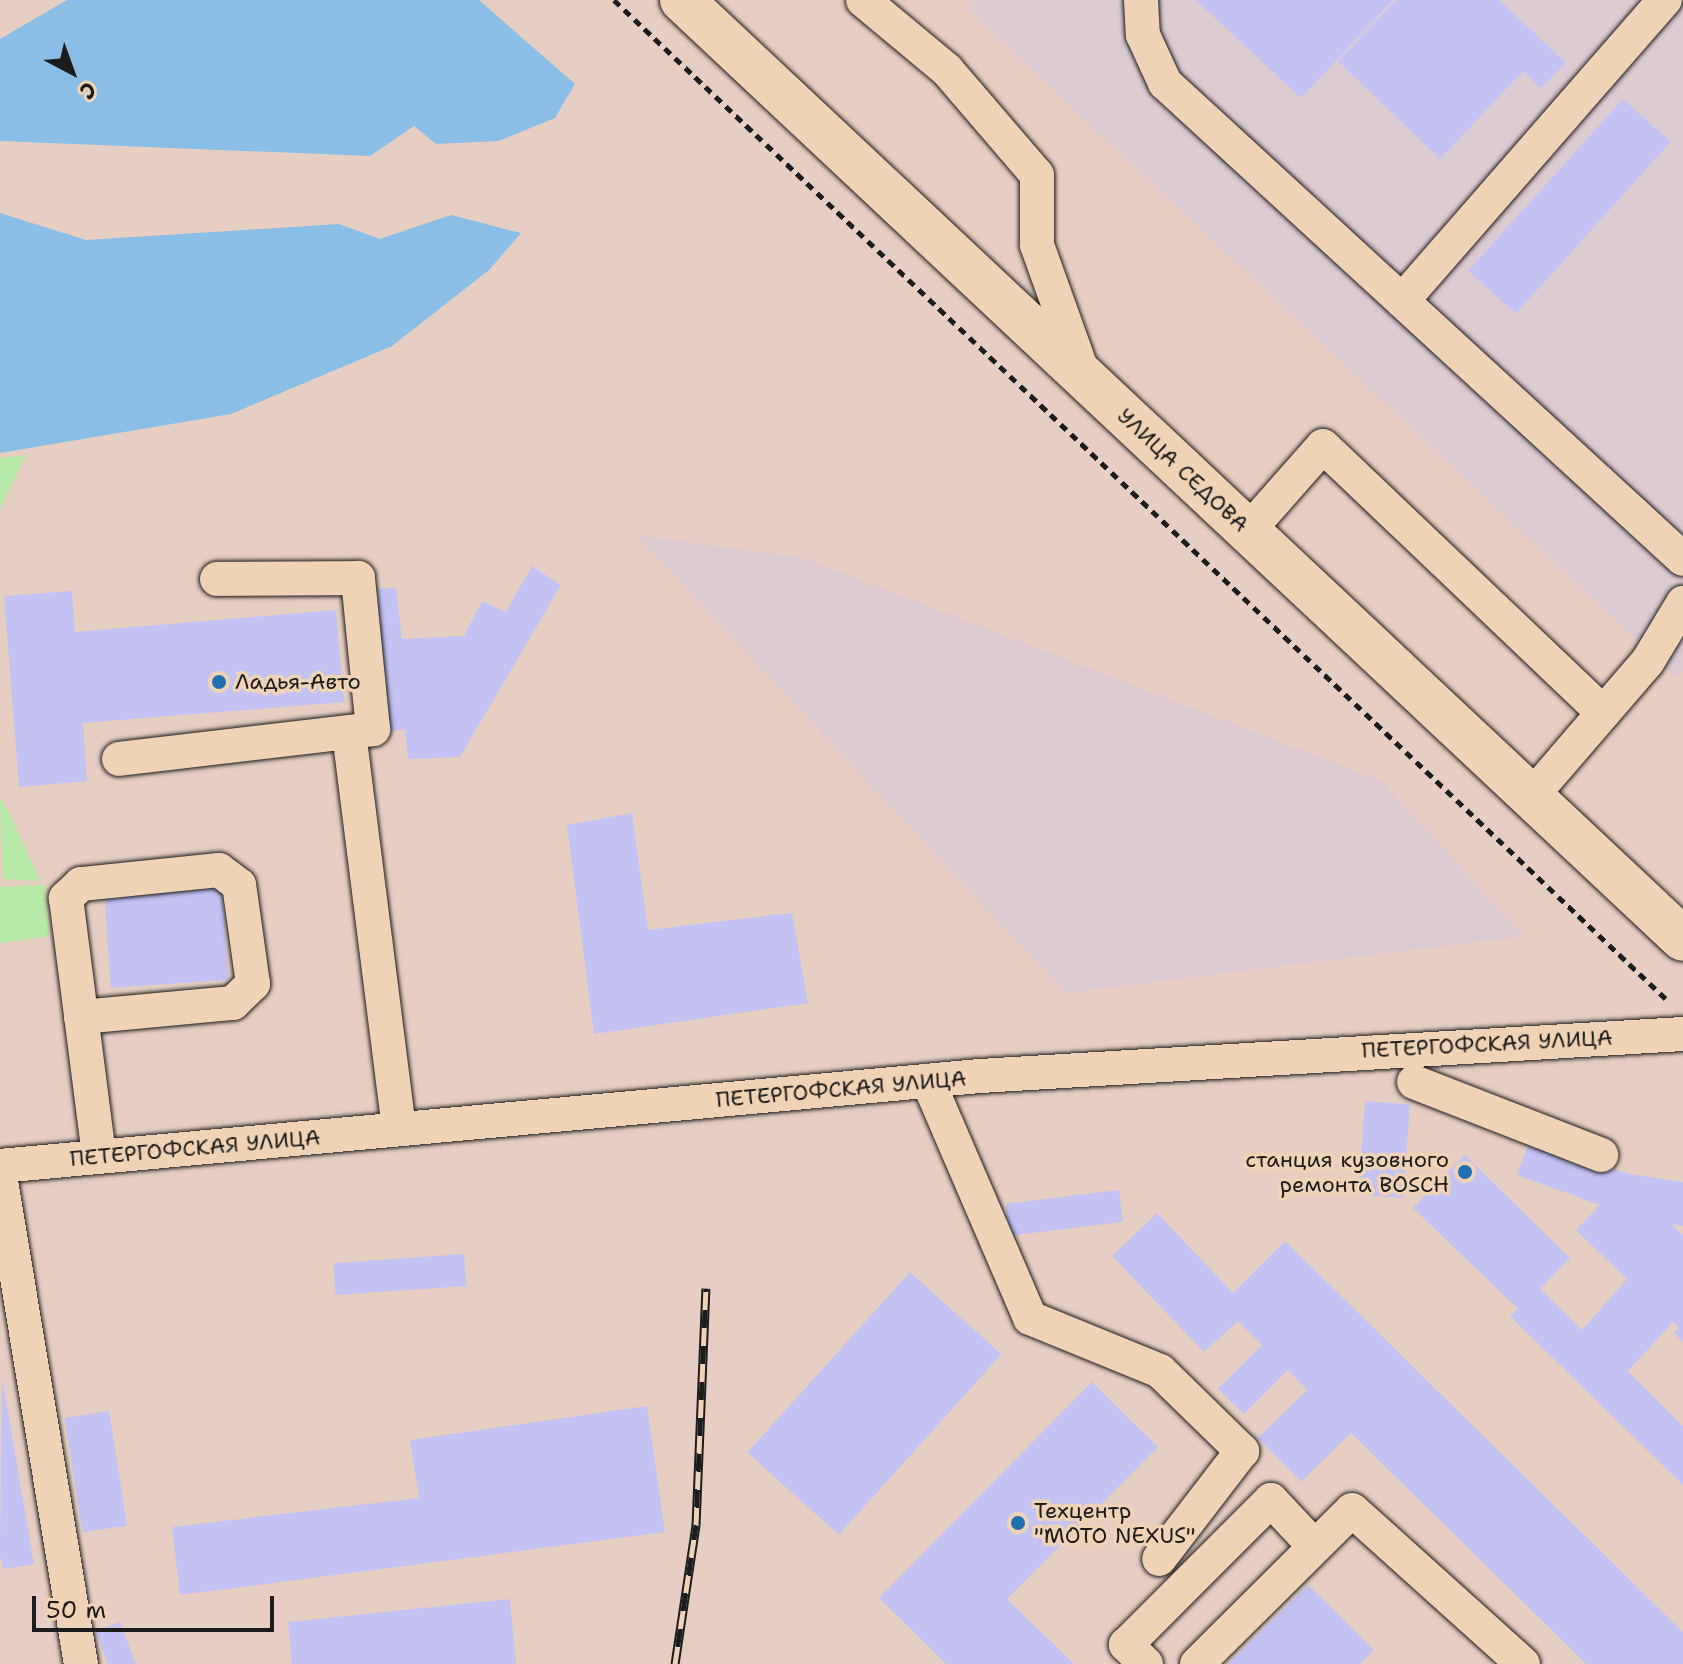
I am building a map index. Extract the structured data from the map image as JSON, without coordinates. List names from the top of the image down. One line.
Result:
{"streets":{"main road":["УЛИЦА СЕДОВА"],"street":["ПЕТЕРГОФСКАЯ УЛИЦА"]},"places":["Ладья-Авто","станция кузовного ремонта BOSCH","Техцентр \"MOTO NEXUS\""],"scale_bar":"50 m","north":"bottom right"}
